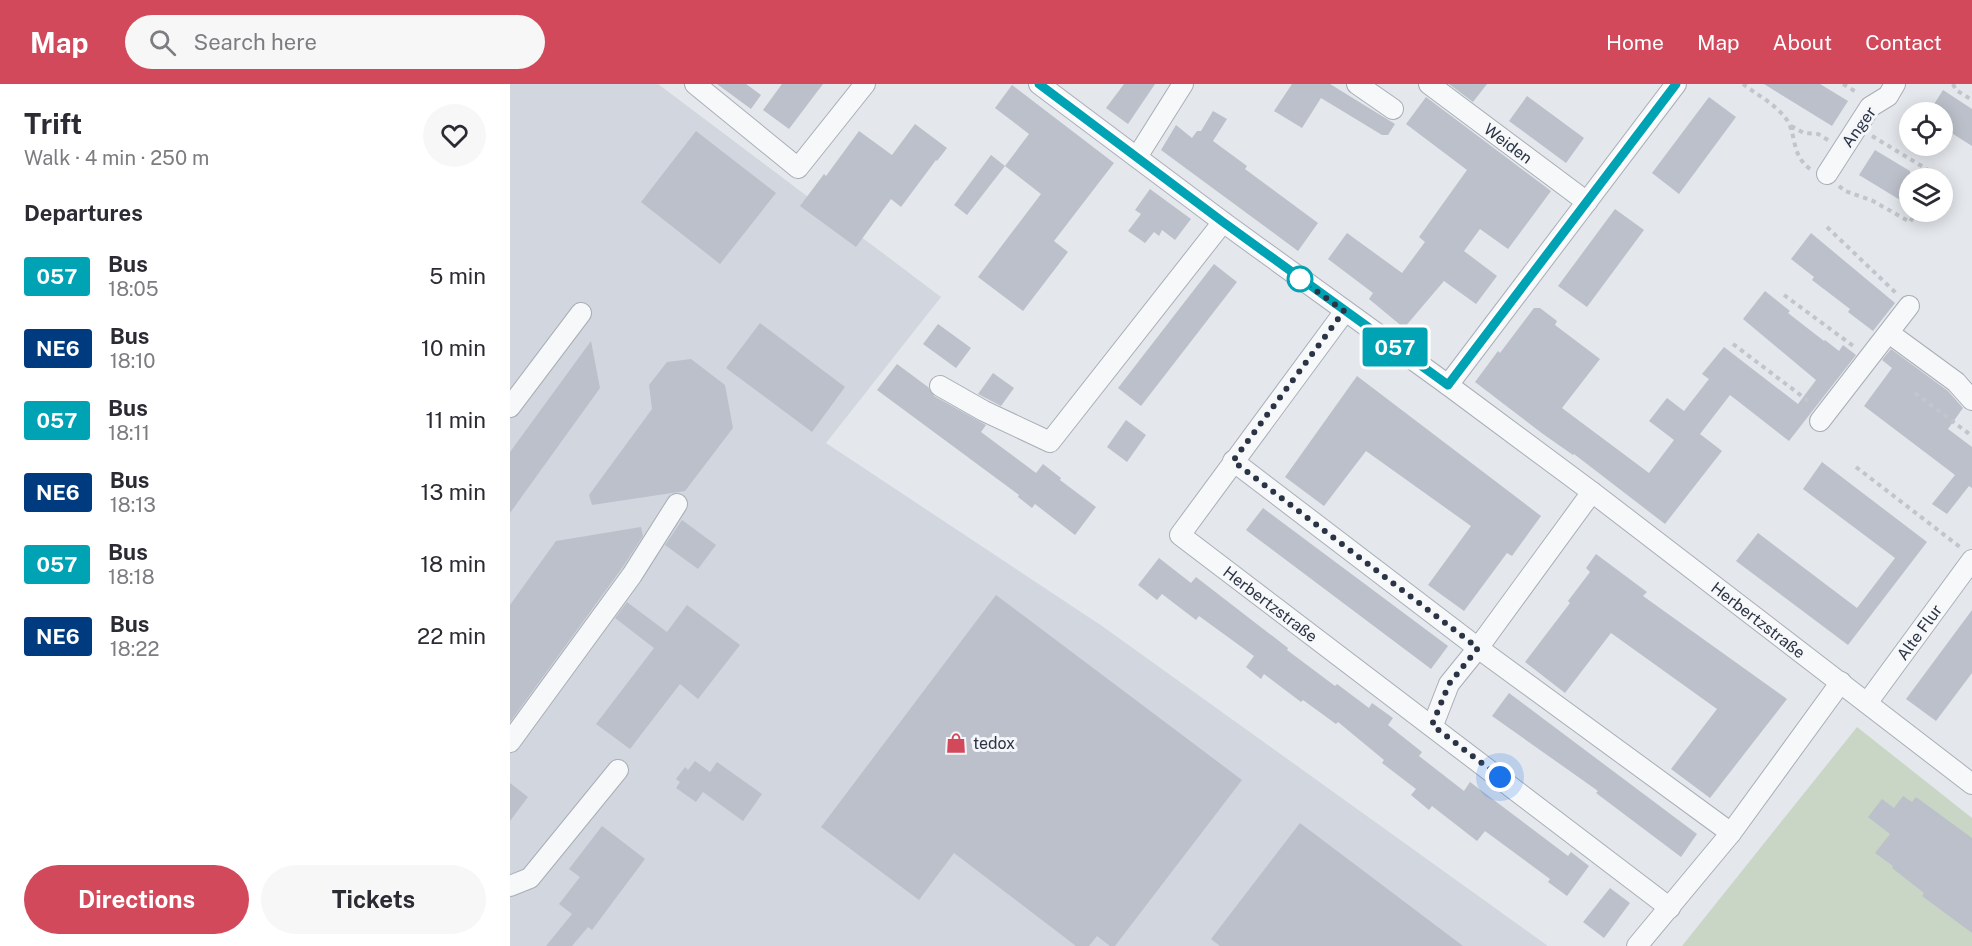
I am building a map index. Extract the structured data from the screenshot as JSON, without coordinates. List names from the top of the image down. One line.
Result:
{"streets":{"street":["Anger","Weiden","Herbertzstraße","Alte Flur"]},"crossings":[["Herbertzstraße","Alte Flur"]],"places":{"shop":["tedox"]},"lines":["bus line 057"],"page":{"header":"Map","search":"Search here","nav":["Home","Map","About","Contact"],"heading":[["Trift","Walk · 4 min · 250 m"],"Departures"],"on_map":"057","list":[{"mark":"057","name":"Bus","note":"18:05","value":"5 min"},{"mark":"NE6","name":"Bus","note":"18:10","value":"10 min"},{"mark":"057","name":"Bus","note":"18:11","value":"11 min"},{"mark":"NE6","name":"Bus","note":"18:13","value":"13 min"},{"mark":"057","name":"Bus","note":"18:18","value":"18 min"},{"mark":"NE6","name":"Bus","note":"18:22","value":"22 min"}],"buttons":["Directions","Tickets"]}}
